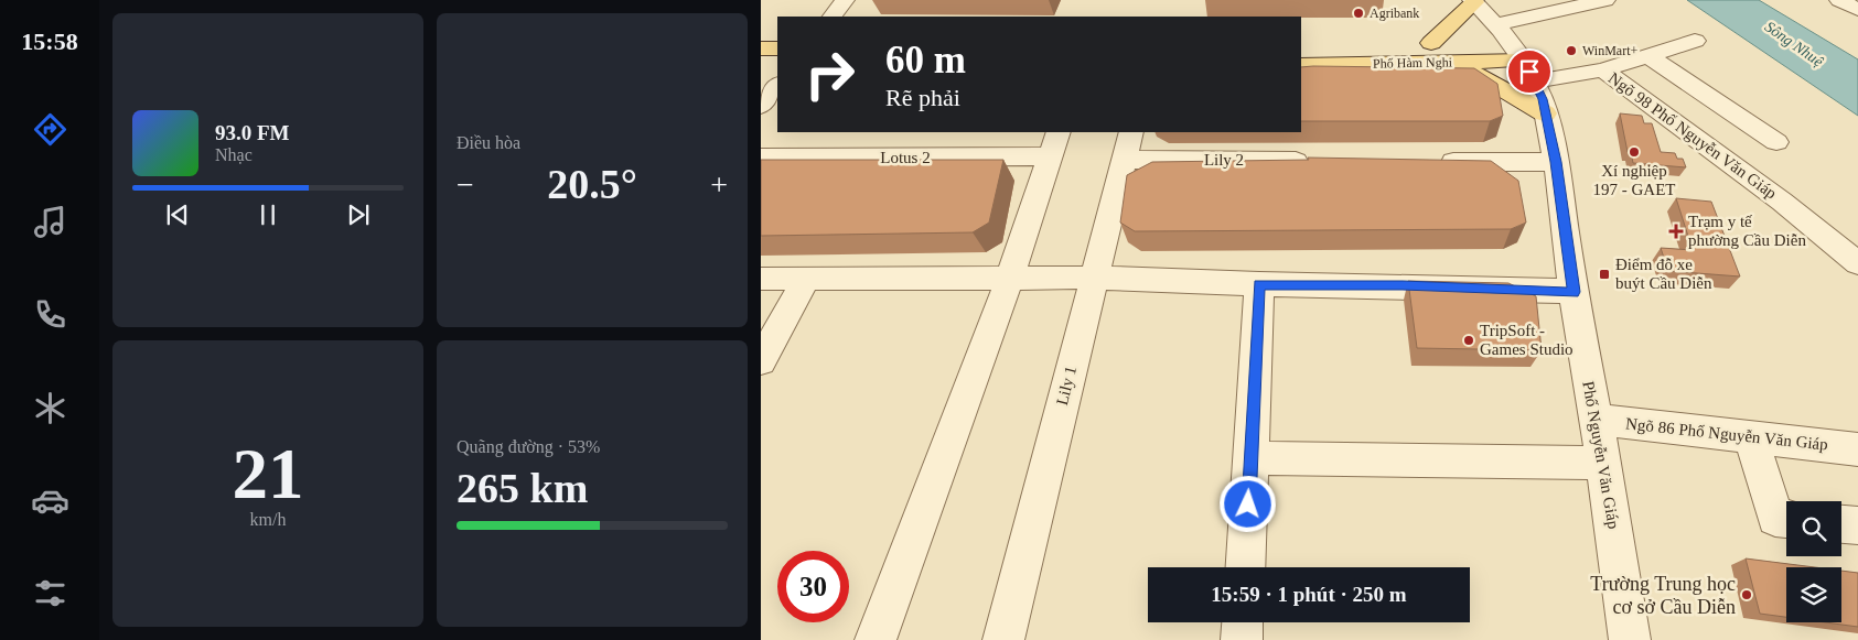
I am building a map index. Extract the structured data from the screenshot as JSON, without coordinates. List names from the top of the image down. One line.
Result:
{"streets":{"main road":["Phố Hàm Nghi"],"street":["Ngõ 98 Phố Nguyễn Văn Giáp","Lotus 2","Lily 2","Lily 1","Ngõ 86 Phố Nguyễn Văn Giáp","Phố Nguyễn Văn Giáp"]},"crossings":[["Phố Hàm Nghi","Phố Nguyễn Văn Giáp"],["Lily 2","Lily 1"],["Ngõ 86 Phố Nguyễn Văn Giáp","Phố Nguyễn Văn Giáp"]],"water":["Sông Nhuệ"],"places":{"other":["Agribank","WinMart+","Xí nghiệp 197 - GAET","TripSoft - Games Studio","Trường Trung học cơ sở Cầu Diễn"],"health":["Trạm y tế phường Cầu Diễn"],"transit":["Điểm đỗ xe buýt Cầu Diễn"]},"page":{"tabs":"15:58","tile":["Điều hòa",["21","km/h"],["Quãng đường · 53%","265 km"]],"turn":["60 m","Rẽ phải"],"song":["93.0 FM","Nhạc"],"heat":["−","20.5°","+"],"limit":"30","trip":"15:59 · 1 phút · 250 m"}}
